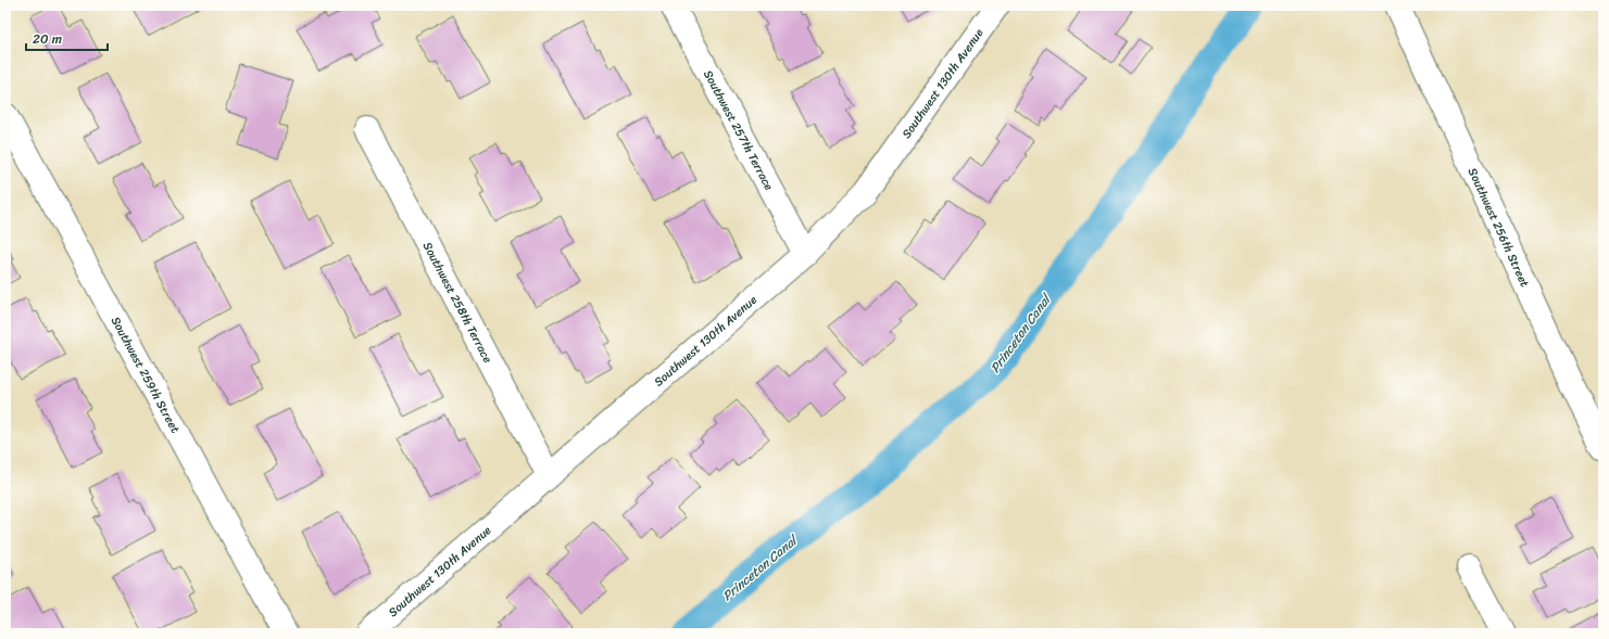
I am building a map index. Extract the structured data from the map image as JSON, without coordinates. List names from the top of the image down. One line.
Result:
{"streets":{"street":["Southwest 130th Avenue","Southwest 257th Terrace","Southwest 256th Street","Southwest 258th Terrace","Southwest 259th Street"]},"crossings":[["Southwest 130th Avenue","Southwest 257th Terrace"],["Southwest 130th Avenue","Southwest 258th Terrace"]],"water":["Princeton Canal"],"scale_bar":"20 m"}
